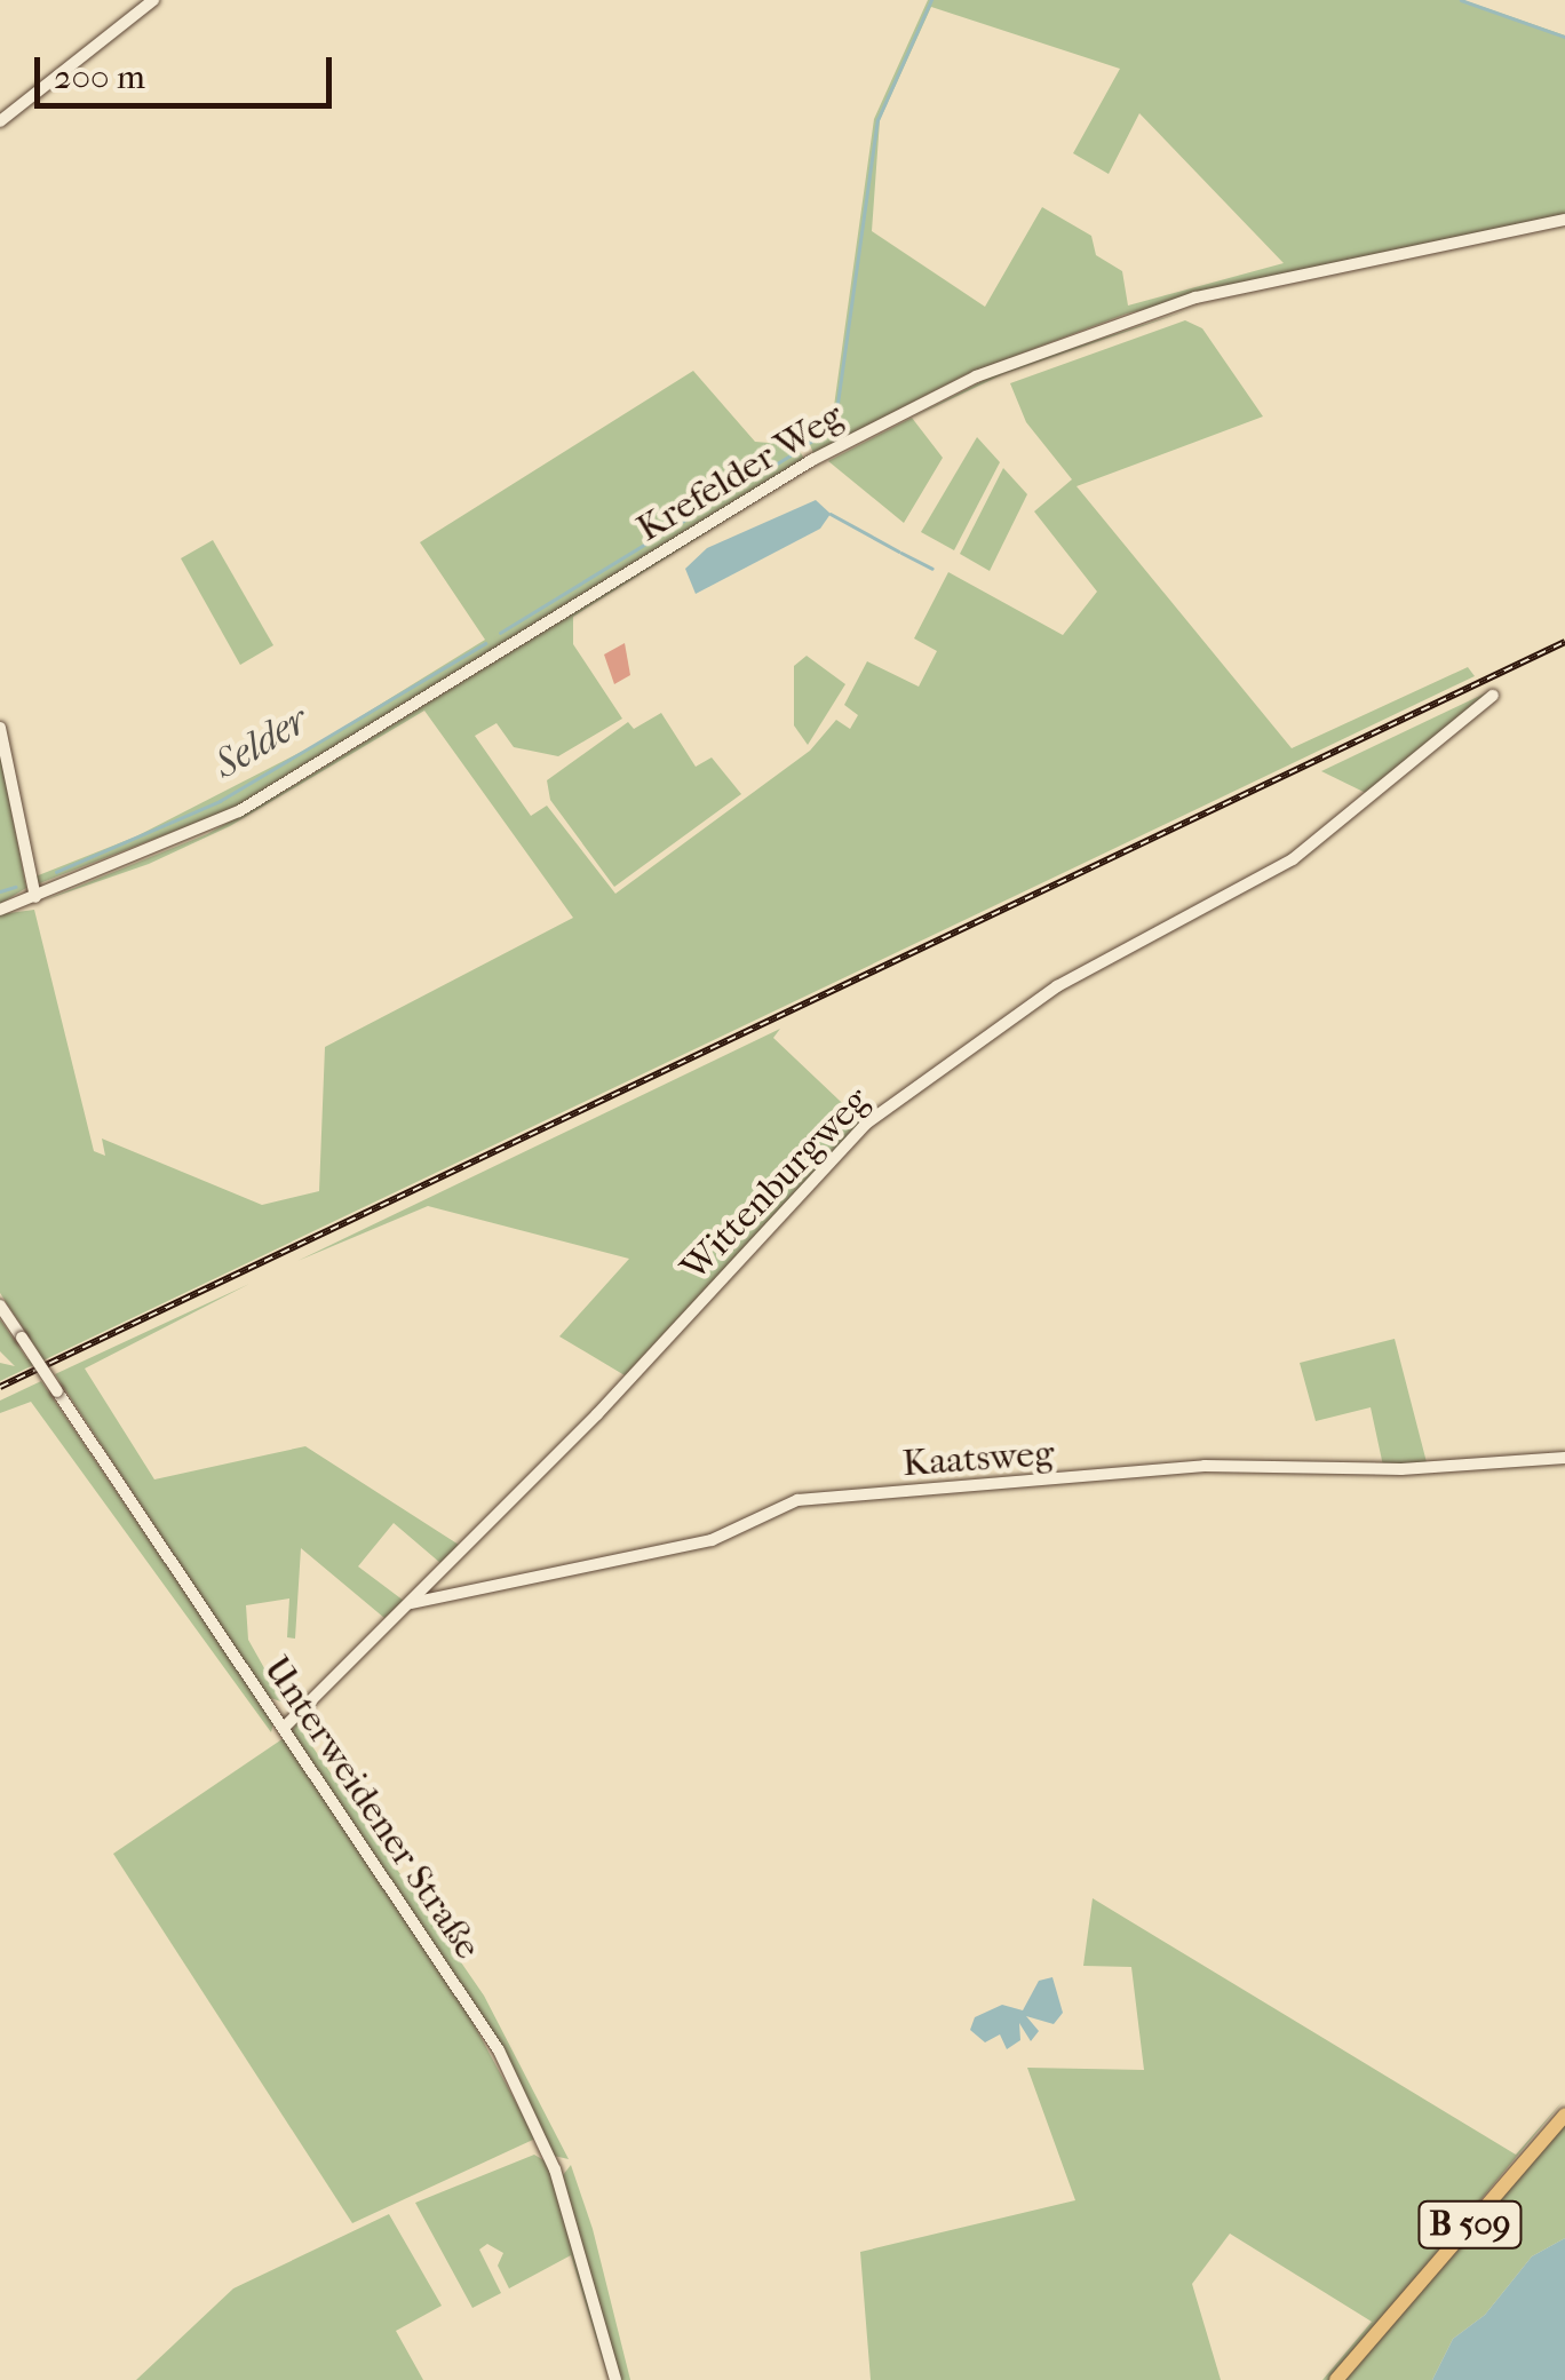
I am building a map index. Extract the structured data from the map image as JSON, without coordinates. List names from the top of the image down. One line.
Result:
{"streets":{"main road":["B 509"],"street":["Krefelder Weg","Wittenburgweg","Kaatsweg","Unterweidener Straße"]},"crossings":[["Wittenburgweg","Kaatsweg"],["Wittenburgweg","Unterweidener Straße"]],"water":["Selder"],"scale_bar":"200 m"}
